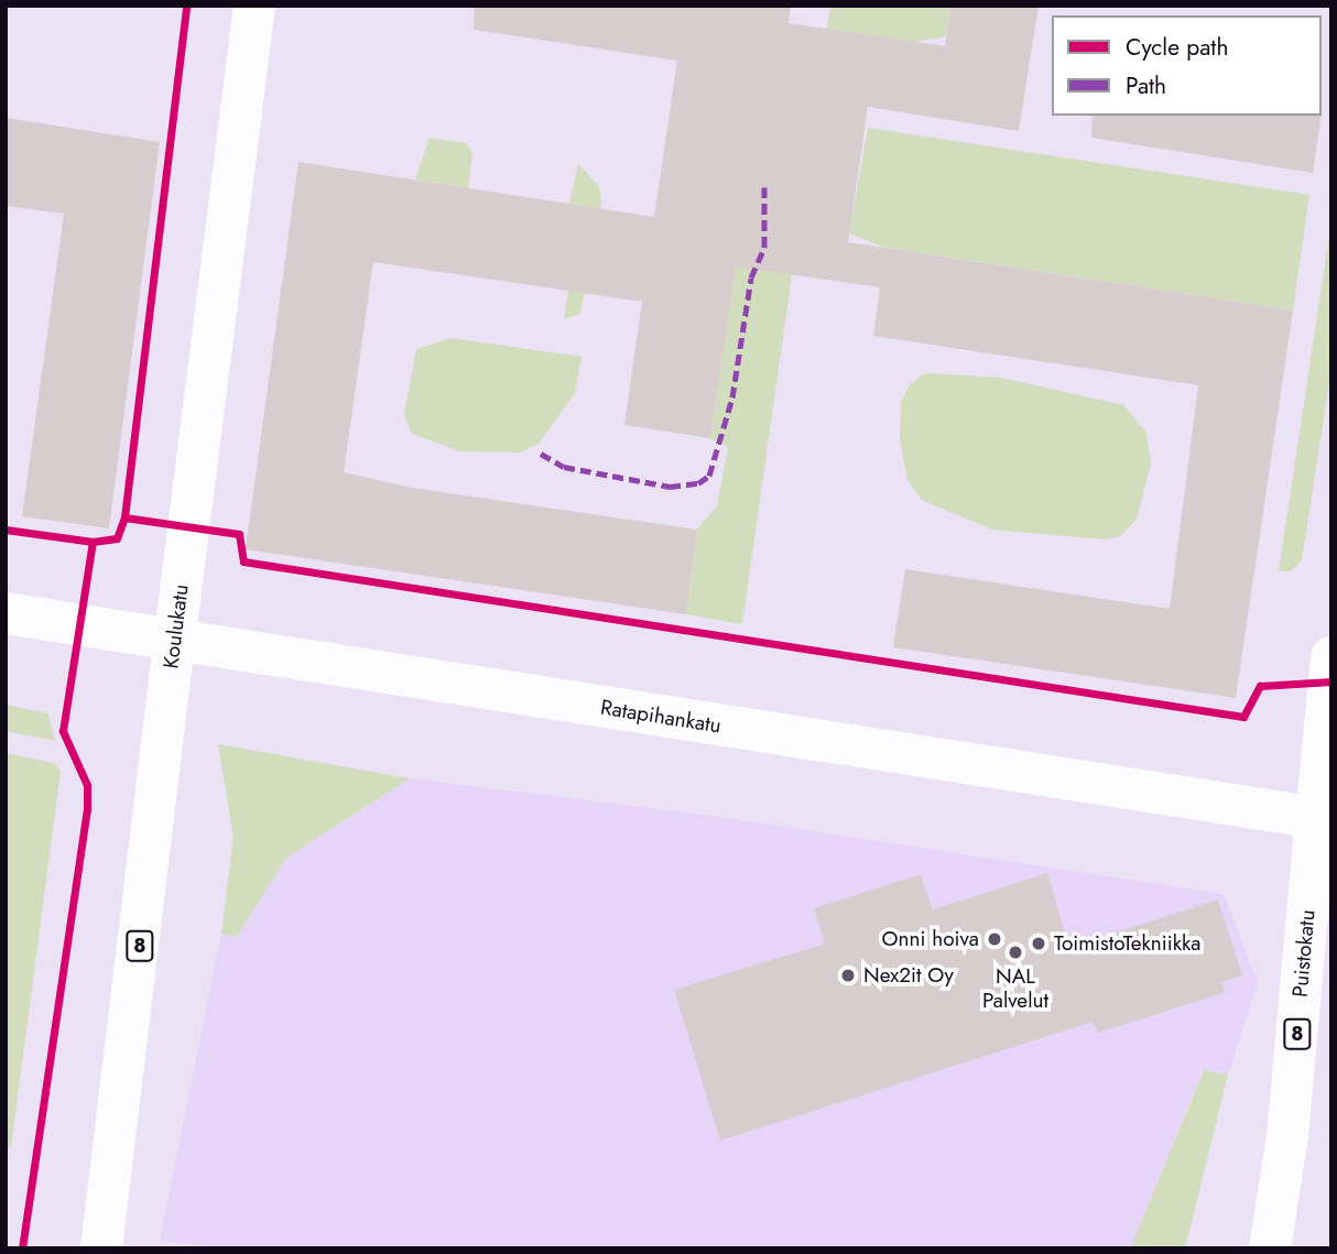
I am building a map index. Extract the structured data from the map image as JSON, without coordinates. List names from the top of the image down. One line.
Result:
{"streets":{"main road":["Koulukatu","Ratapihankatu","8","Puistokatu"]},"crossings":[["Koulukatu","Ratapihankatu"],["Ratapihankatu","Puistokatu"]],"places":["Onni hoiva","ToimistoTekniikka","NAL Palvelut","Nex2it Oy"],"legend":["Cycle path","Path"]}
